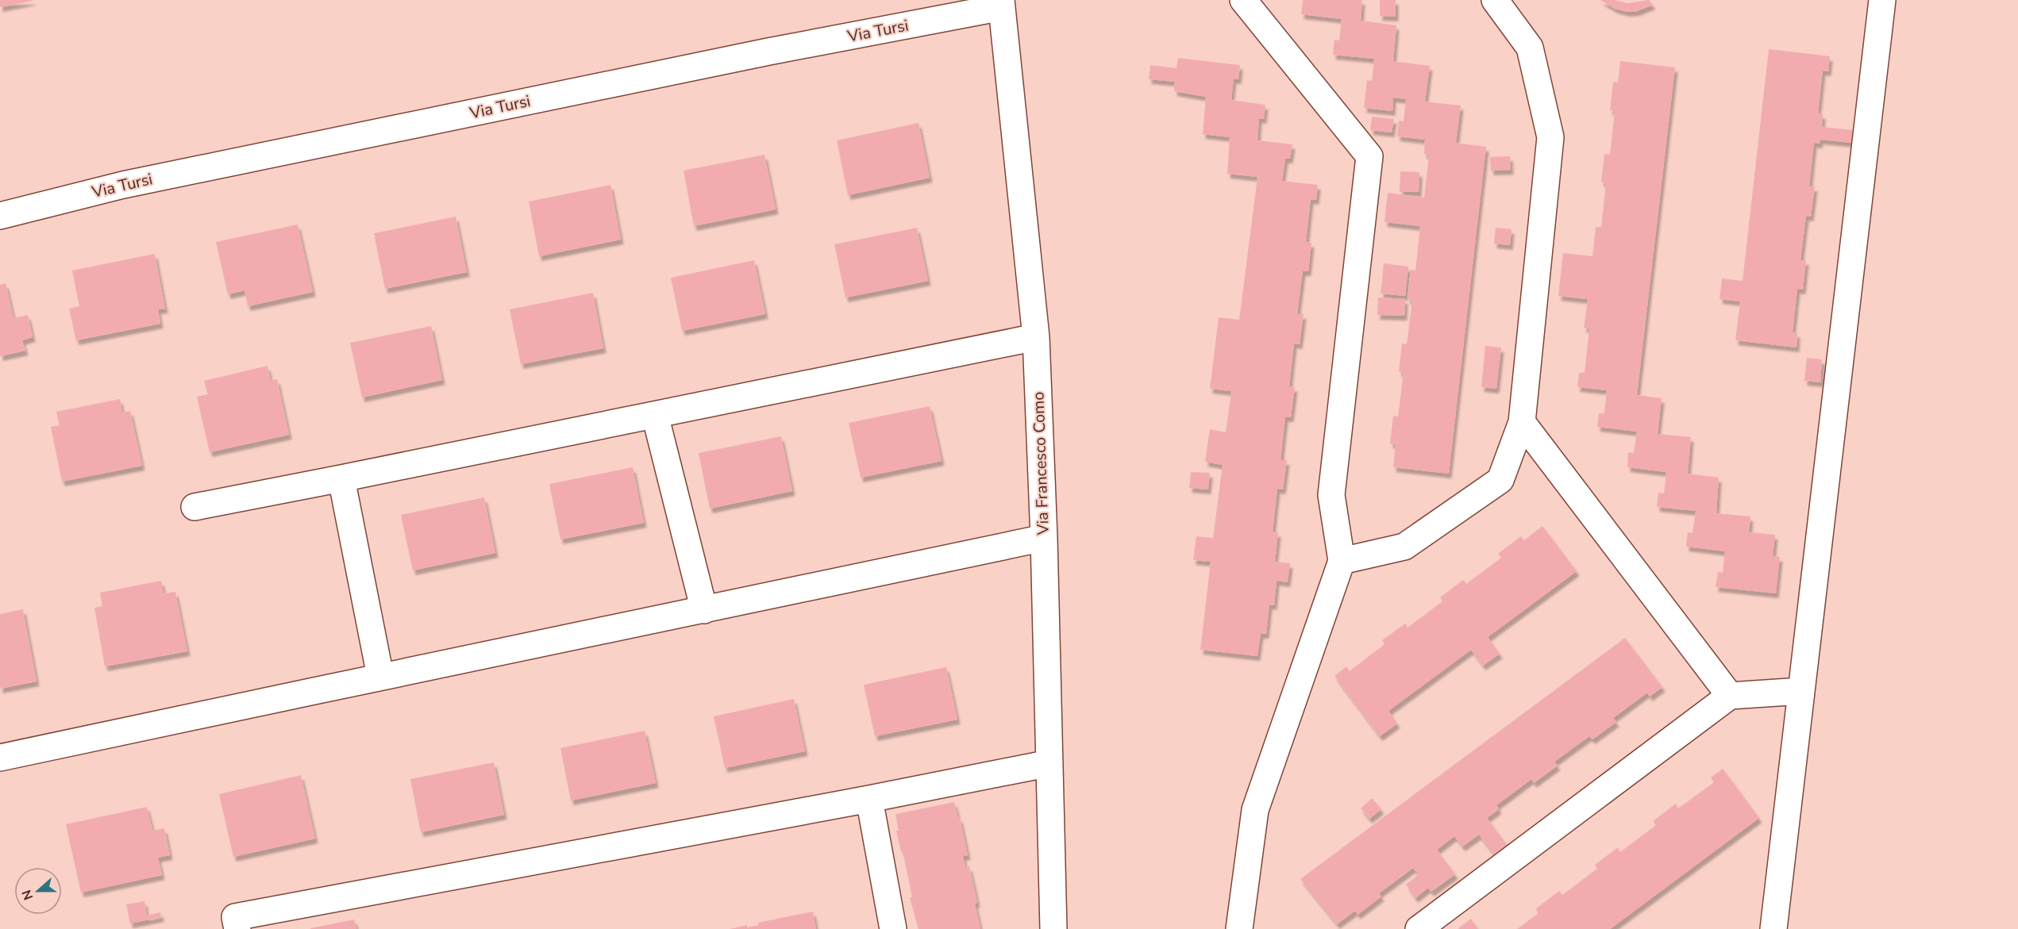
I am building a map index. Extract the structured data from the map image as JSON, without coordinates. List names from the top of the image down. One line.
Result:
{"streets":{"street":["Via Tursi","Via Francesco Como"]},"crossings":[["Via Tursi","Via Francesco Como"]],"north":"left"}
